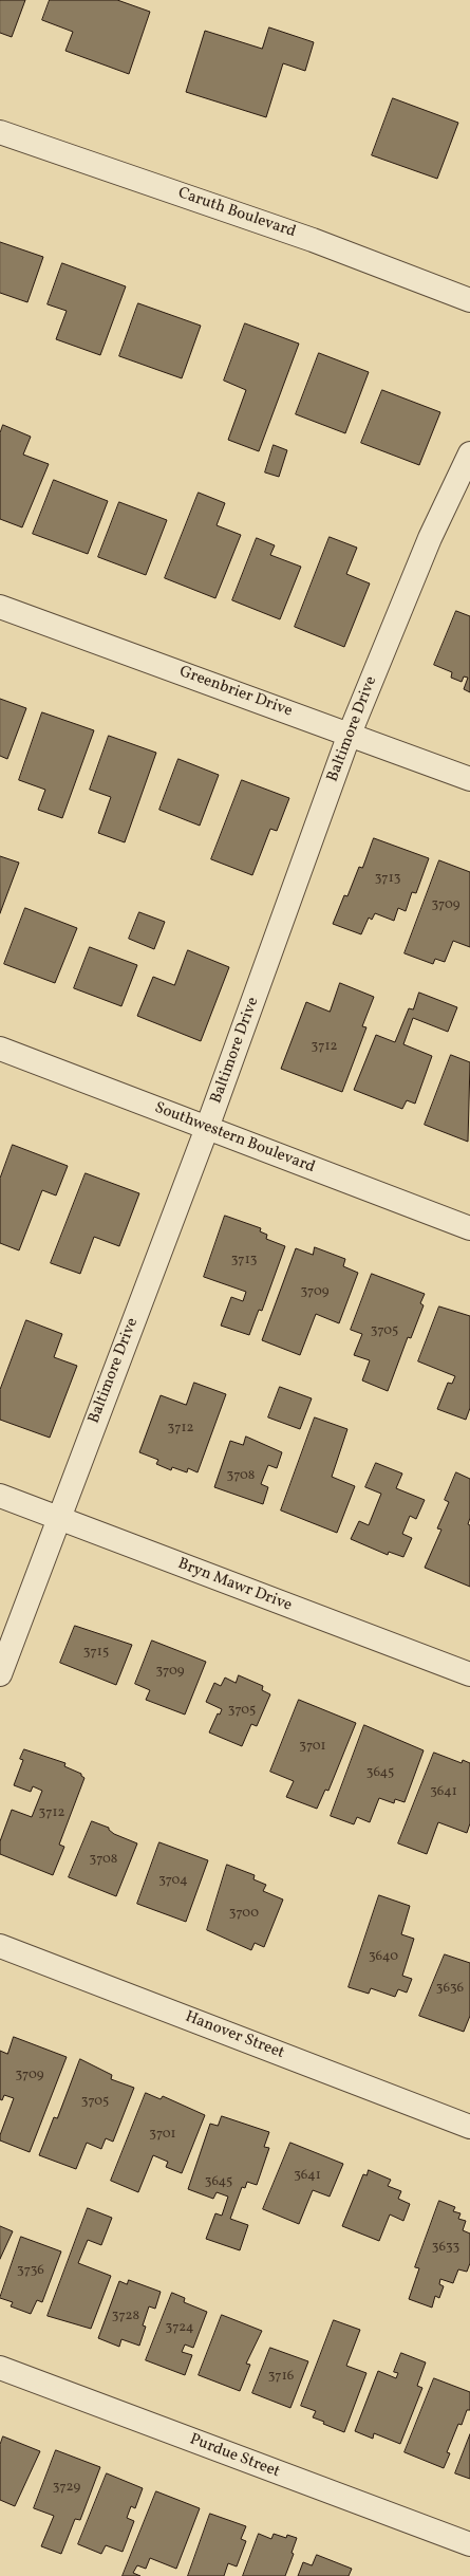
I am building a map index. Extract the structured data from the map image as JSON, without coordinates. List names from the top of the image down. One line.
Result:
{"streets":{"street":["Caruth Boulevard","Greenbrier Drive","Baltimore Drive","Southwestern Boulevard","Bryn Mawr Drive","Hanover Street","Purdue Street"]},"crossings":[["Greenbrier Drive","Baltimore Drive"],["Baltimore Drive","Southwestern Boulevard"],["Baltimore Drive","Bryn Mawr Drive"]],"house_numbers":["3713","3709","3712","3713","3709","3705","3712","3708","3715","3709","3705","3701","3645","3641","3712","3708","3704","3700","3640","3636","3709","3705","3701","3641","3645","3633","3736","3728","3724","3716","3729"]}
